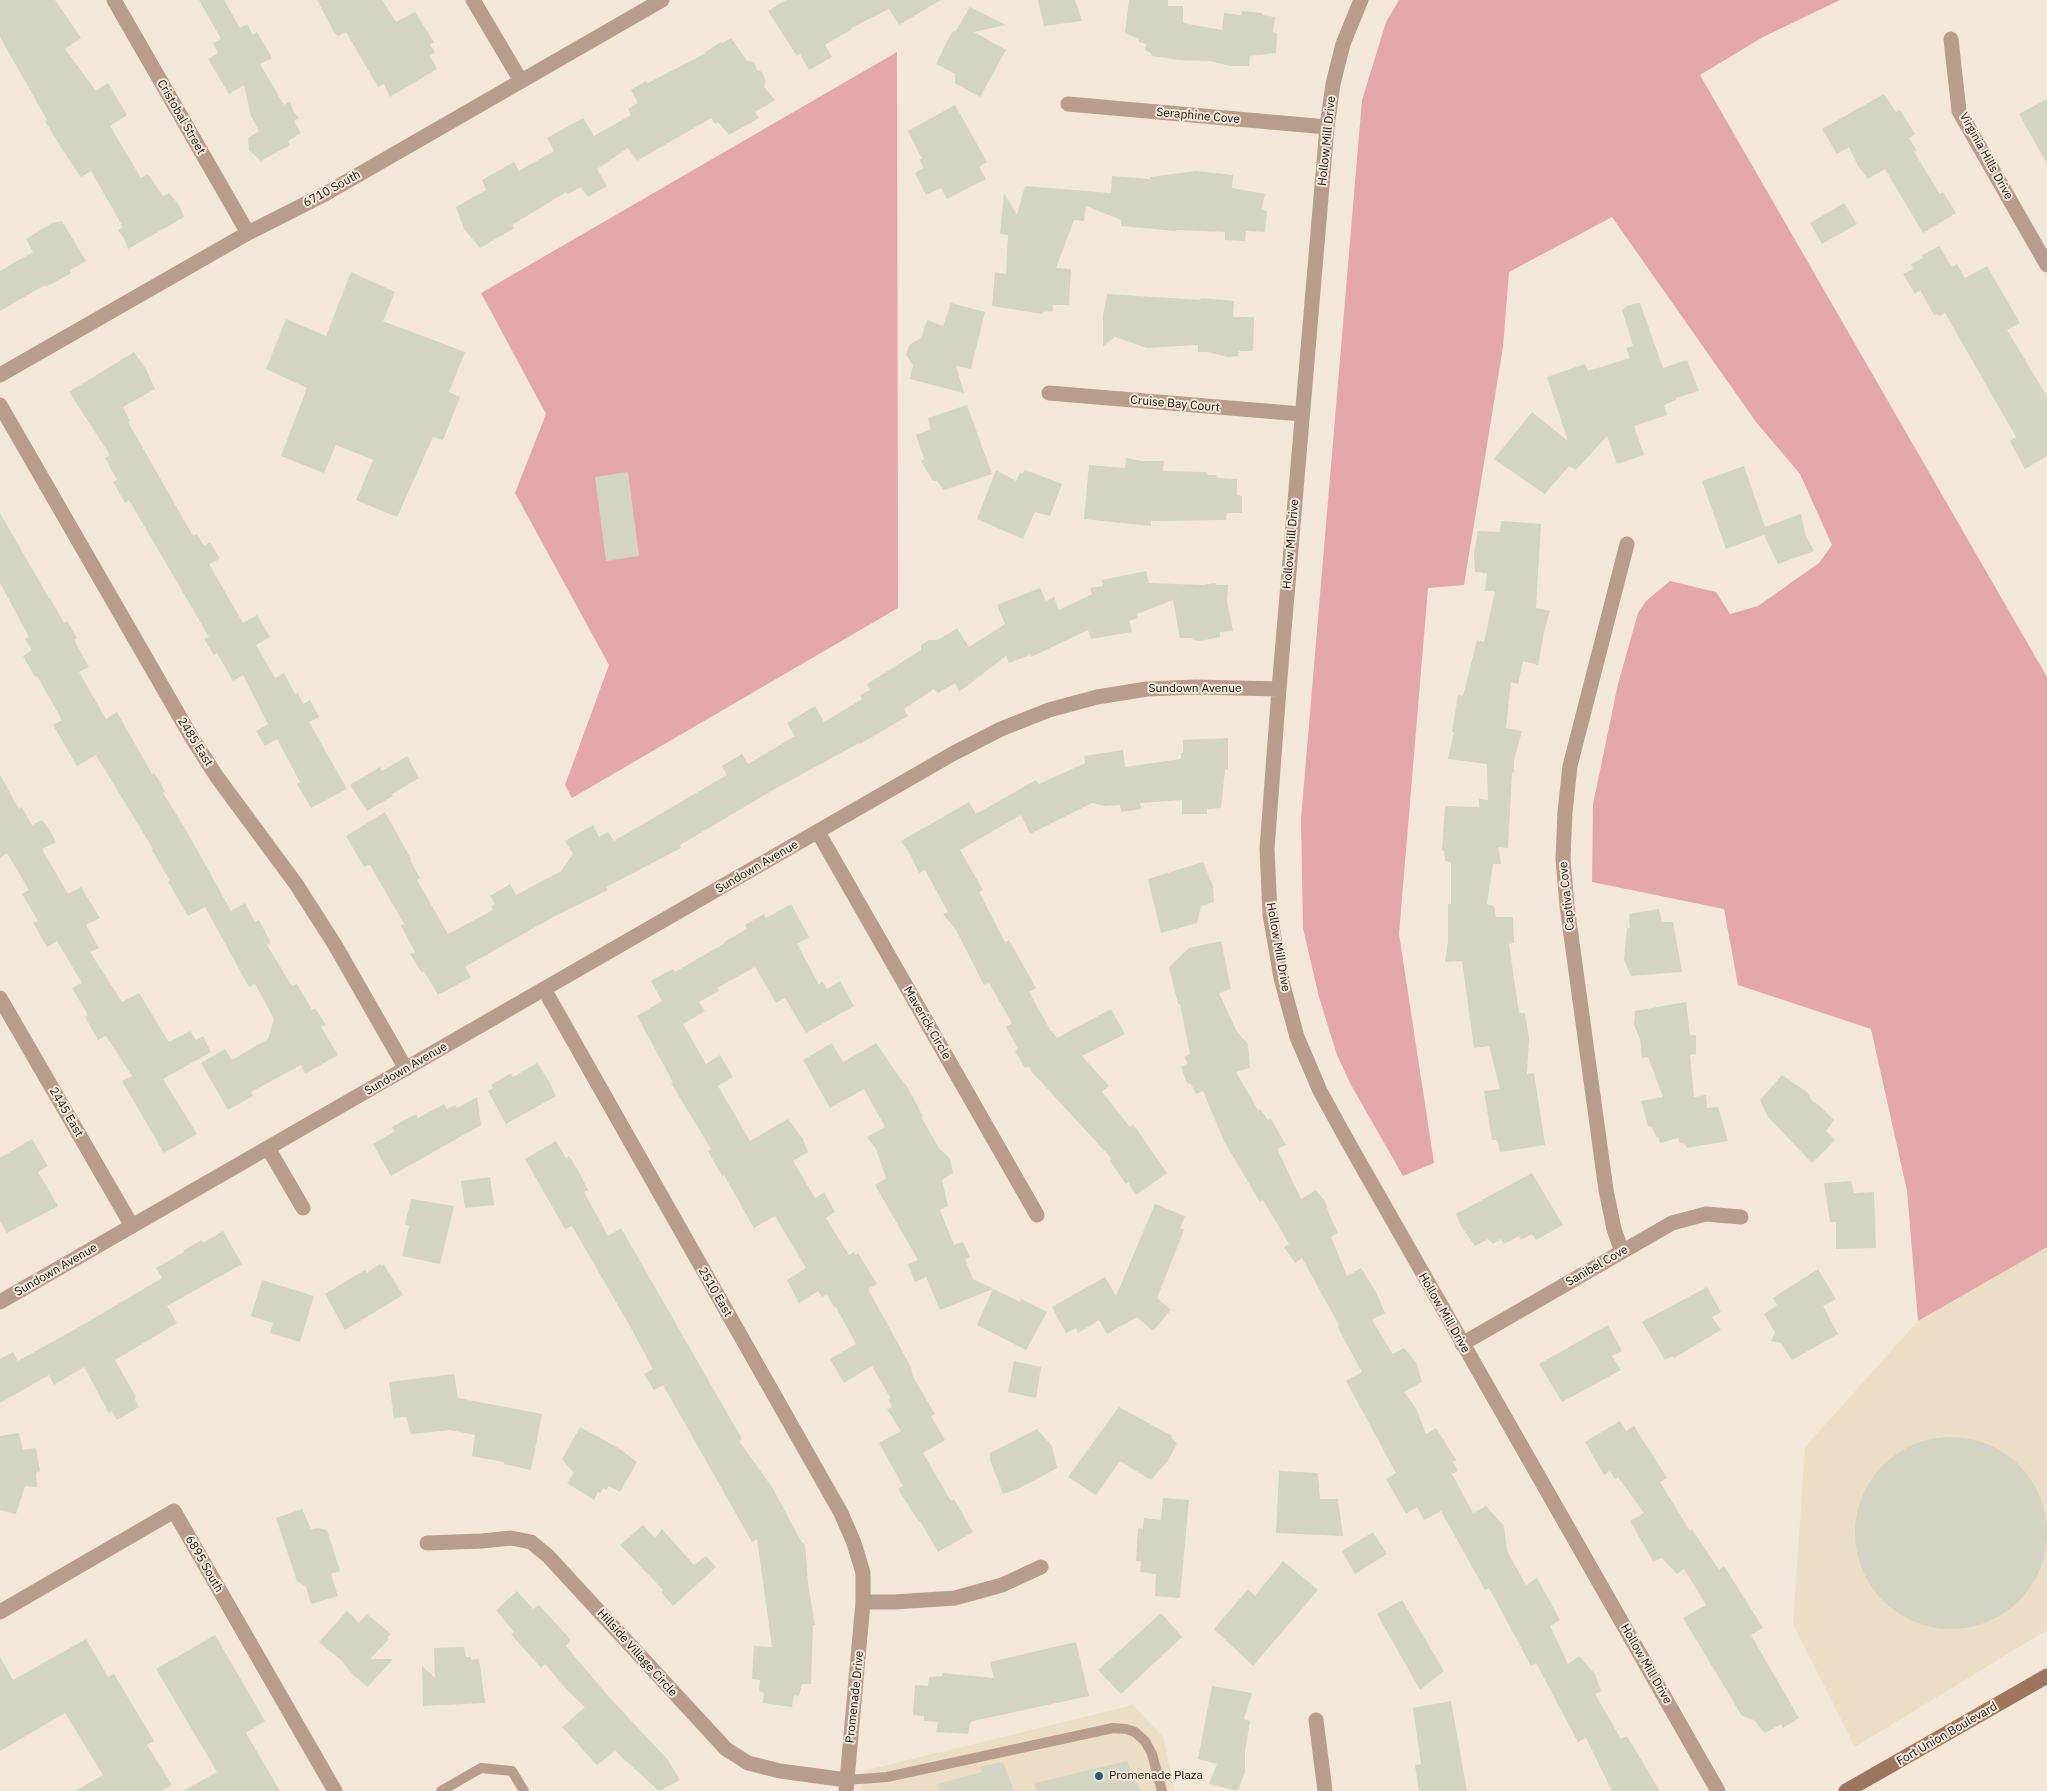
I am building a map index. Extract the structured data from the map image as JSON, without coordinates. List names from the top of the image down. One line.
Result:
{"streets":{"main road":["Fort Union Boulevard"],"street":["Seraphine Cove","Cristobal Street","Hollow Mill Drive","Virginia Hills Drive","6710 South","Cruise Bay Court","Sundown Avenue","2485 East","Captiva Cove","Maverick Circle","2445 East","Sanibel Cove","2510 East","6895 South","Hillside Village Circle","Promenade Drive"]},"crossings":[["Seraphine Cove","Hollow Mill Drive"],["Cristobal Street","6710 South"],["Hollow Mill Drive","Cruise Bay Court"],["Hollow Mill Drive","Sundown Avenue"],["Hollow Mill Drive","Sanibel Cove"],["Sundown Avenue","2485 East"],["Sundown Avenue","Maverick Circle"],["Sundown Avenue","2445 East"],["Sundown Avenue","2510 East"],["Captiva Cove","Sanibel Cove"],["2510 East","Promenade Drive"],["Hillside Village Circle","Promenade Drive"]],"places":["Promenade Plaza"]}
